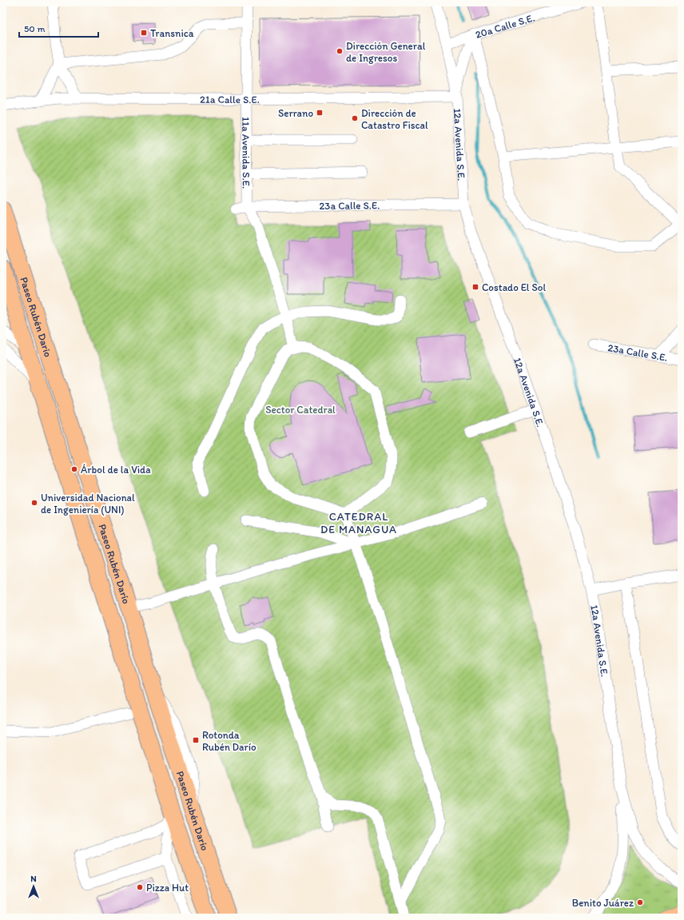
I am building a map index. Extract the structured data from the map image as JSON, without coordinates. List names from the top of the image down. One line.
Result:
{"streets":{"highway":["Paseo Rubén Darío"],"street":["20a Calle S.E.","21a Calle S.E.","12a Avenida S.E.","11a Avenida S.E.","23a Calle S.E."]},"crossings":[["20a Calle S.E.","12a Avenida S.E."],["21a Calle S.E.","12a Avenida S.E."],["21a Calle S.E.","11a Avenida S.E."],["12a Avenida S.E.","23a Calle S.E."],["11a Avenida S.E.","23a Calle S.E."]],"districts":["CATEDRAL DE MANAGUA"],"parks":["Sector Catedral"],"places":{"transit":["Transnica","Serrano","Costado El Sol","Rotonda Rubén Darío"],"other":["Dirección General de Ingresos","Dirección de Catastro Fiscal","Árbol de la Vida","Universidad Nacional de Ingeniería (UNI)","Pizza Hut","Benito Juárez"]},"scale_bar":"50 m","north":"top"}
